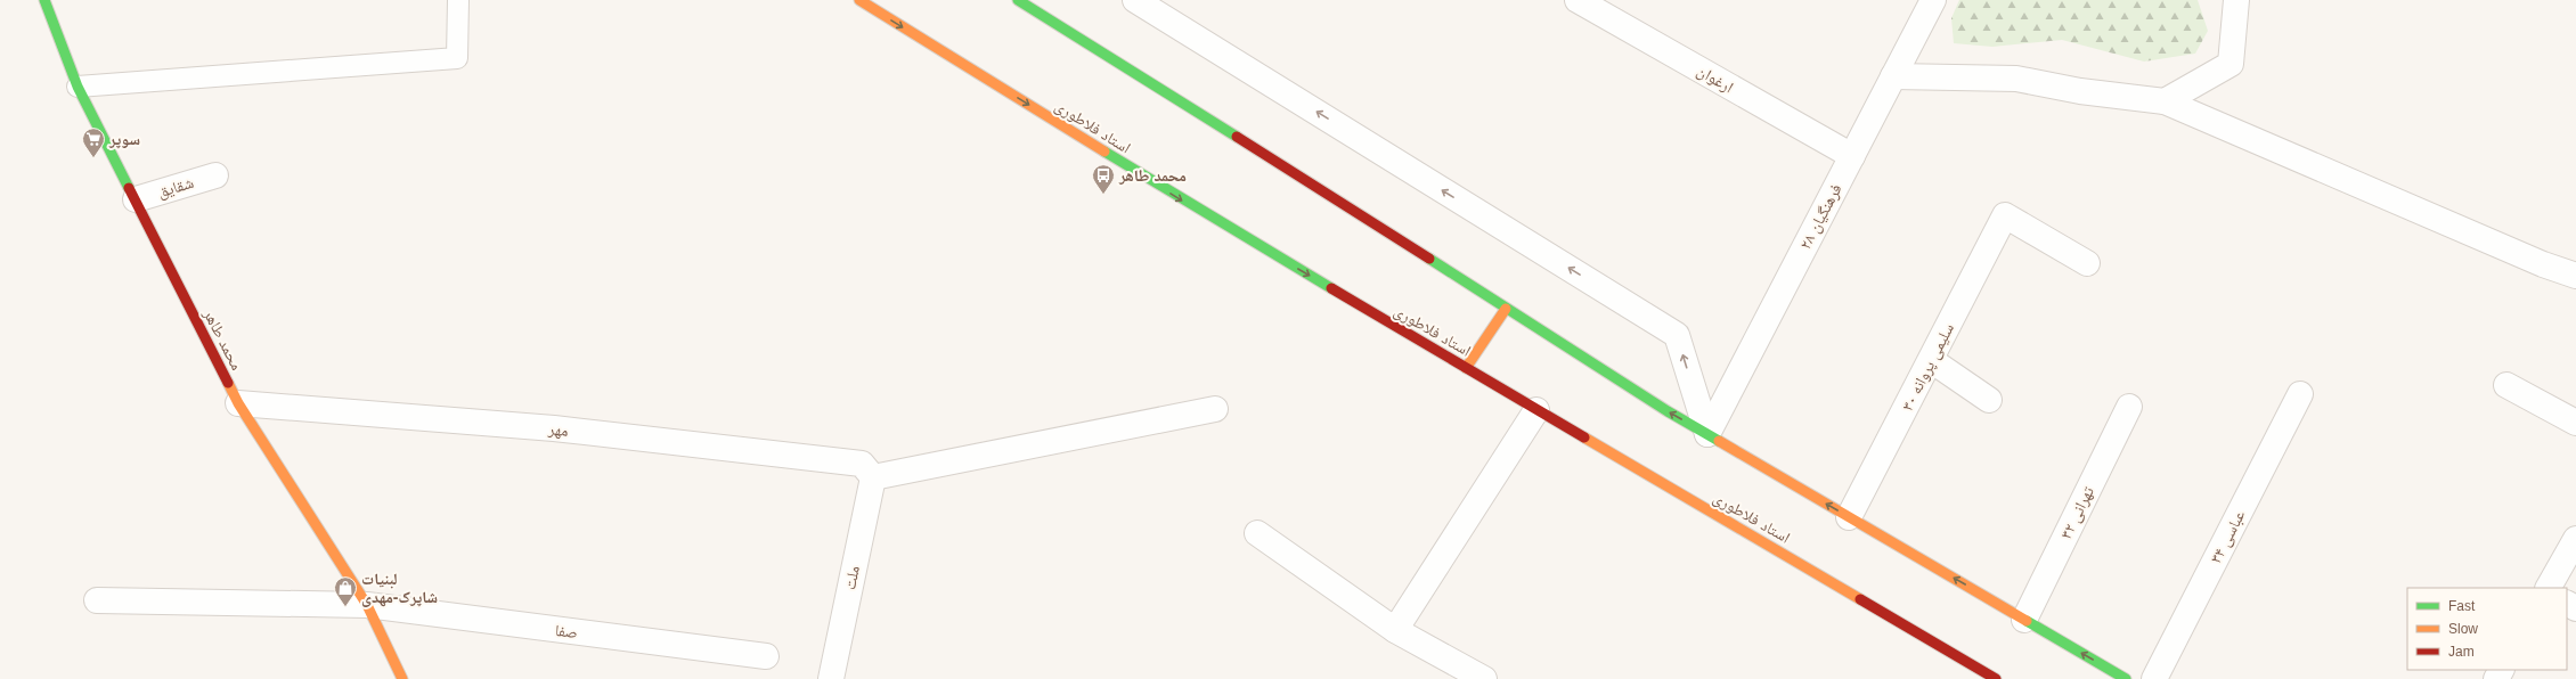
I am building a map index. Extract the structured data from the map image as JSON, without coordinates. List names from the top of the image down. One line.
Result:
{"streets":{"main road":["استاد فلاطوری","محمد طاهر"],"street":["ارغوان","شقایق","فرهنگیان ۲۸","سلیمی پروانه ۳۰","مهر","تهرانی ۳۲","عباسی ۳۴","ملت","صفا"]},"crossings":[["ارغوان","فرهنگیان ۲۸"],["شقایق","محمد طاهر"],["محمد طاهر","مهر"],["محمد طاهر","صفا"],["مهر","ملت"]],"places":{"supermarket":["سوپر"],"bus stop":["محمد طاهر"],"shop":["لبنیات شاپرک-مهدی"]},"legend":["Fast","Slow","Jam"]}
